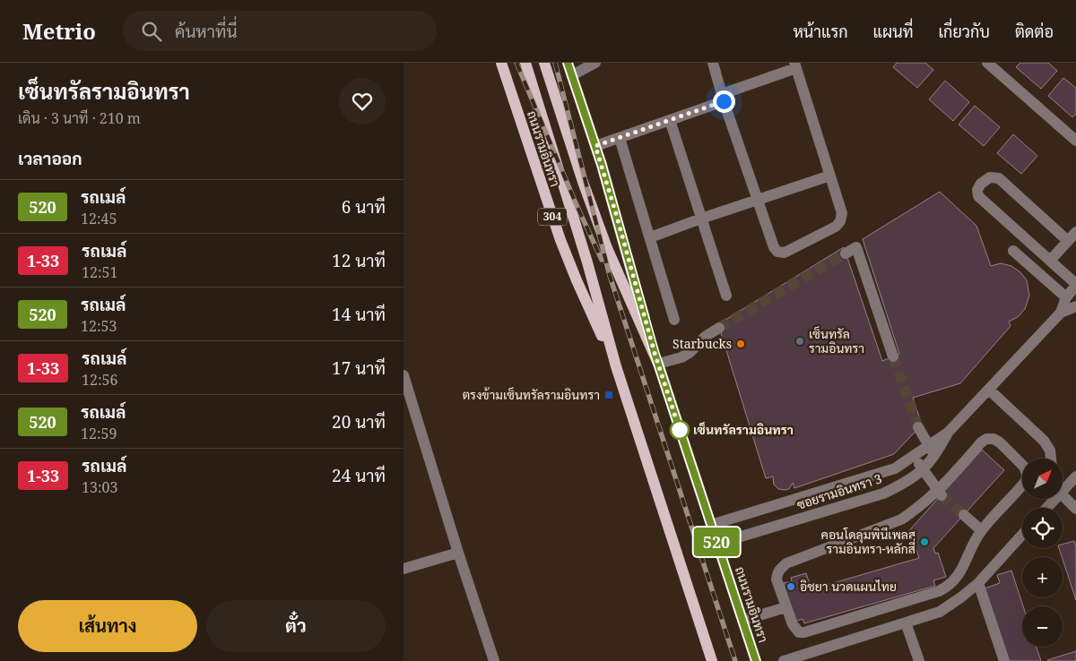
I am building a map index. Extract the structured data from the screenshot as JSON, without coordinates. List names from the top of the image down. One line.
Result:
{"streets":{"main road":["ถนนรามอินทรา","304"],"street":["ซอยรามอินทรา 3"]},"crossings":[["ถนนรามอินทรา","ซอยรามอินทรา 3"]],"places":{"other":["เซ็นทรัล รามอินทรา","Starbucks","เซ็นทรัลรามอินทรา","คอนโดลุมพินีเพลส รามอินทรา-หลักสี่","อิชยา นวดแผนไทย"],"transit":["ตรงข้ามเซ็นทรัลรามอินทรา"]},"lines":["bus line 520"],"north":"top right","page":{"header":"Metrio","search":"ค้นหาที่นี่","nav":["หน้าแรก","แผนที่","เกี่ยวกับ","ติดต่อ"],"heading":[["เซ็นทรัลรามอินทรา","เดิน · 3 นาที · 210 m"],"เวลาออก"],"on_map":"520","list":[{"mark":"520","name":"รถเมล์","note":"12:45","value":"6 นาที"},{"mark":"1-33","name":"รถเมล์","note":"12:51","value":"12 นาที"},{"mark":"520","name":"รถเมล์","note":"12:53","value":"14 นาที"},{"mark":"1-33","name":"รถเมล์","note":"12:56","value":"17 นาที"},{"mark":"520","name":"รถเมล์","note":"12:59","value":"20 นาที"},{"mark":"1-33","name":"รถเมล์","note":"13:03","value":"24 นาที"}],"map_buttons":["+","−"],"buttons":["เส้นทาง","ตั๋ว"]}}
